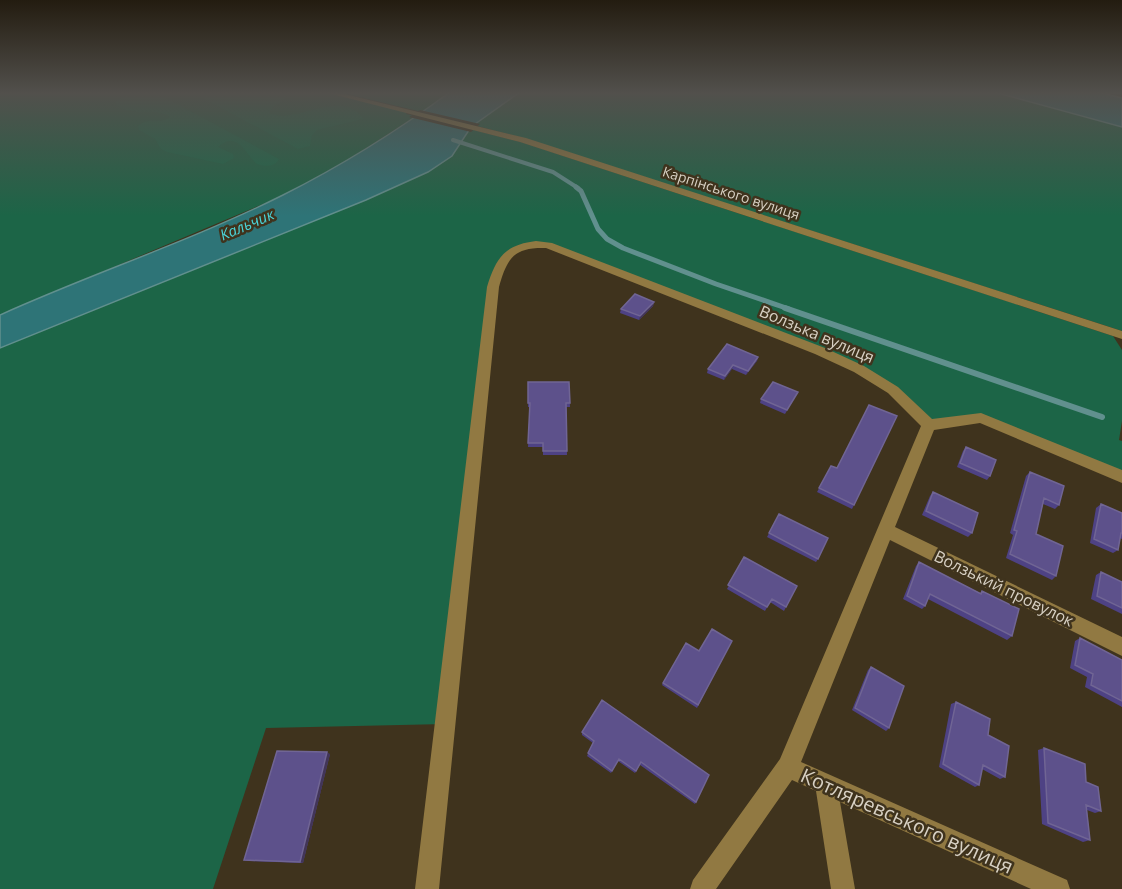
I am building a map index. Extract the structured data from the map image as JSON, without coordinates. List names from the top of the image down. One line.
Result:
{"streets":{"street":["Карпінського вулиця","Волзька вулиця","Волзький провулок","Котляревського вулиця"]},"water":["Кальчик"]}
